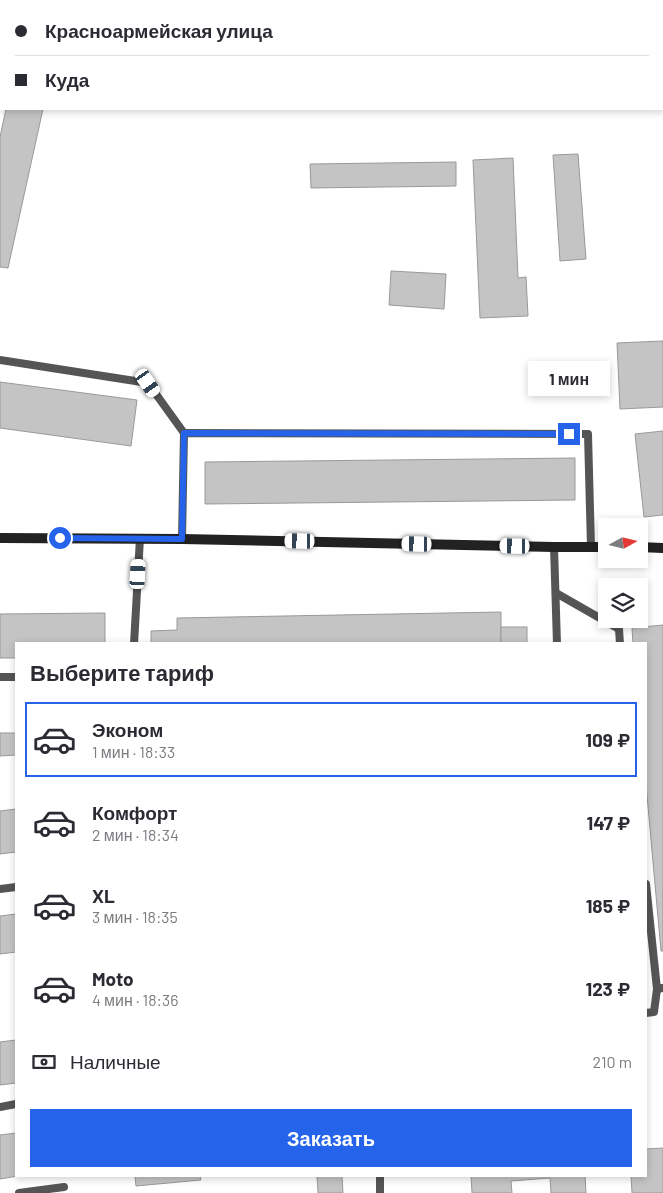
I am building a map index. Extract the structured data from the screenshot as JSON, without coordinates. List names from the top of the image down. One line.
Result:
{"north":"right","page":{"banner":["Красноармейская улица","Куда"],"bubble":"1 мин","heading":"Выберите тариф","list":[{"name":"Эконом","note":"1 мин · 18:33","value":"109 ₽"},{"name":"Комфорт","note":"2 мин · 18:34","value":"147 ₽"},{"name":"XL","note":"3 мин · 18:35","value":"185 ₽"},{"name":"Moto","note":"4 мин · 18:36","value":"123 ₽"}],"pay":["Наличные","210 m"],"buttons":"Заказать"}}
